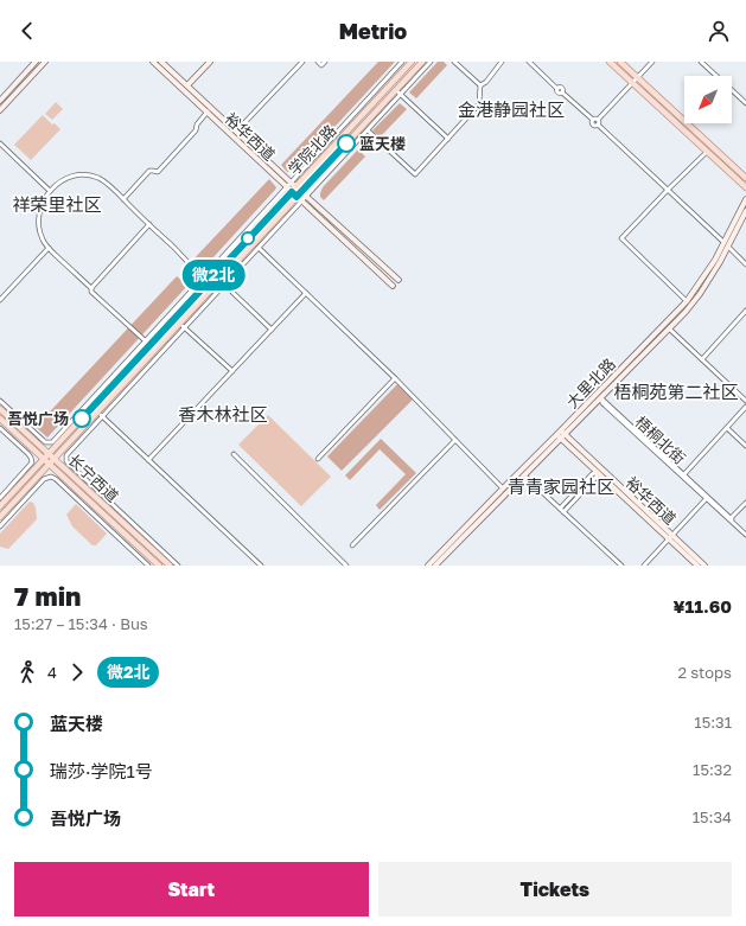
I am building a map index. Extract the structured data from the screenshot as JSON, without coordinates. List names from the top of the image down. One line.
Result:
{"streets":{"main road":["裕华西道","学院北路","大里北路","长宁西道"],"street":["梧桐北街"]},"crossings":[["裕华西道","学院北路"],["裕华西道","大里北路"],["学院北路","长宁西道"],["大里北路","梧桐北街"]],"districts":["金港静园社区","祥荣里社区","梧桐苑第二社区","香木林社区","青青家园社区"],"places":["蓝天楼","吾悦广场"],"lines":["bus line 微2北"],"north":"bottom left","page":{"header":"Metrio","on_map":"微2北","heading":["7 min","15:27 – 15:34 · Bus","¥11.60"],"legs":["4","微2北","2 stops"],"list":[{"name":"蓝天楼","value":"15:31"},{"name":"瑞莎·学院1号","value":"15:32"},{"name":"吾悦广场","value":"15:34"}],"buttons":["Start","Tickets"]}}
